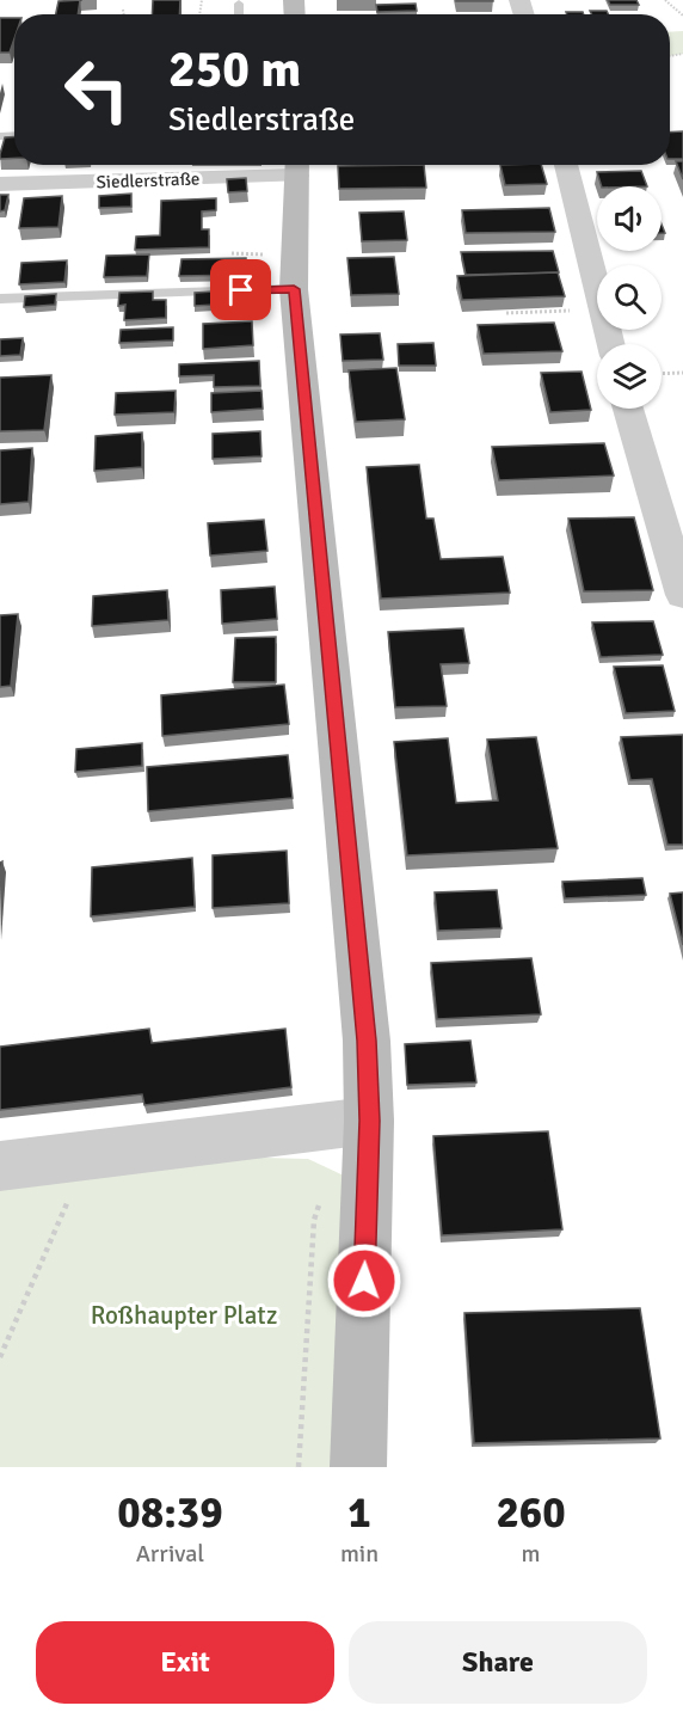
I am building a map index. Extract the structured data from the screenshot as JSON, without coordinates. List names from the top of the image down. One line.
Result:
{"streets":{"street":["Siedlerstraße"]},"parks":["Roßhaupter Platz"],"page":{"turn":["250 m","Siedlerstraße"],"eta":["08:39","Arrival","1","min","260","m"],"buttons":["Exit","Share"]}}
